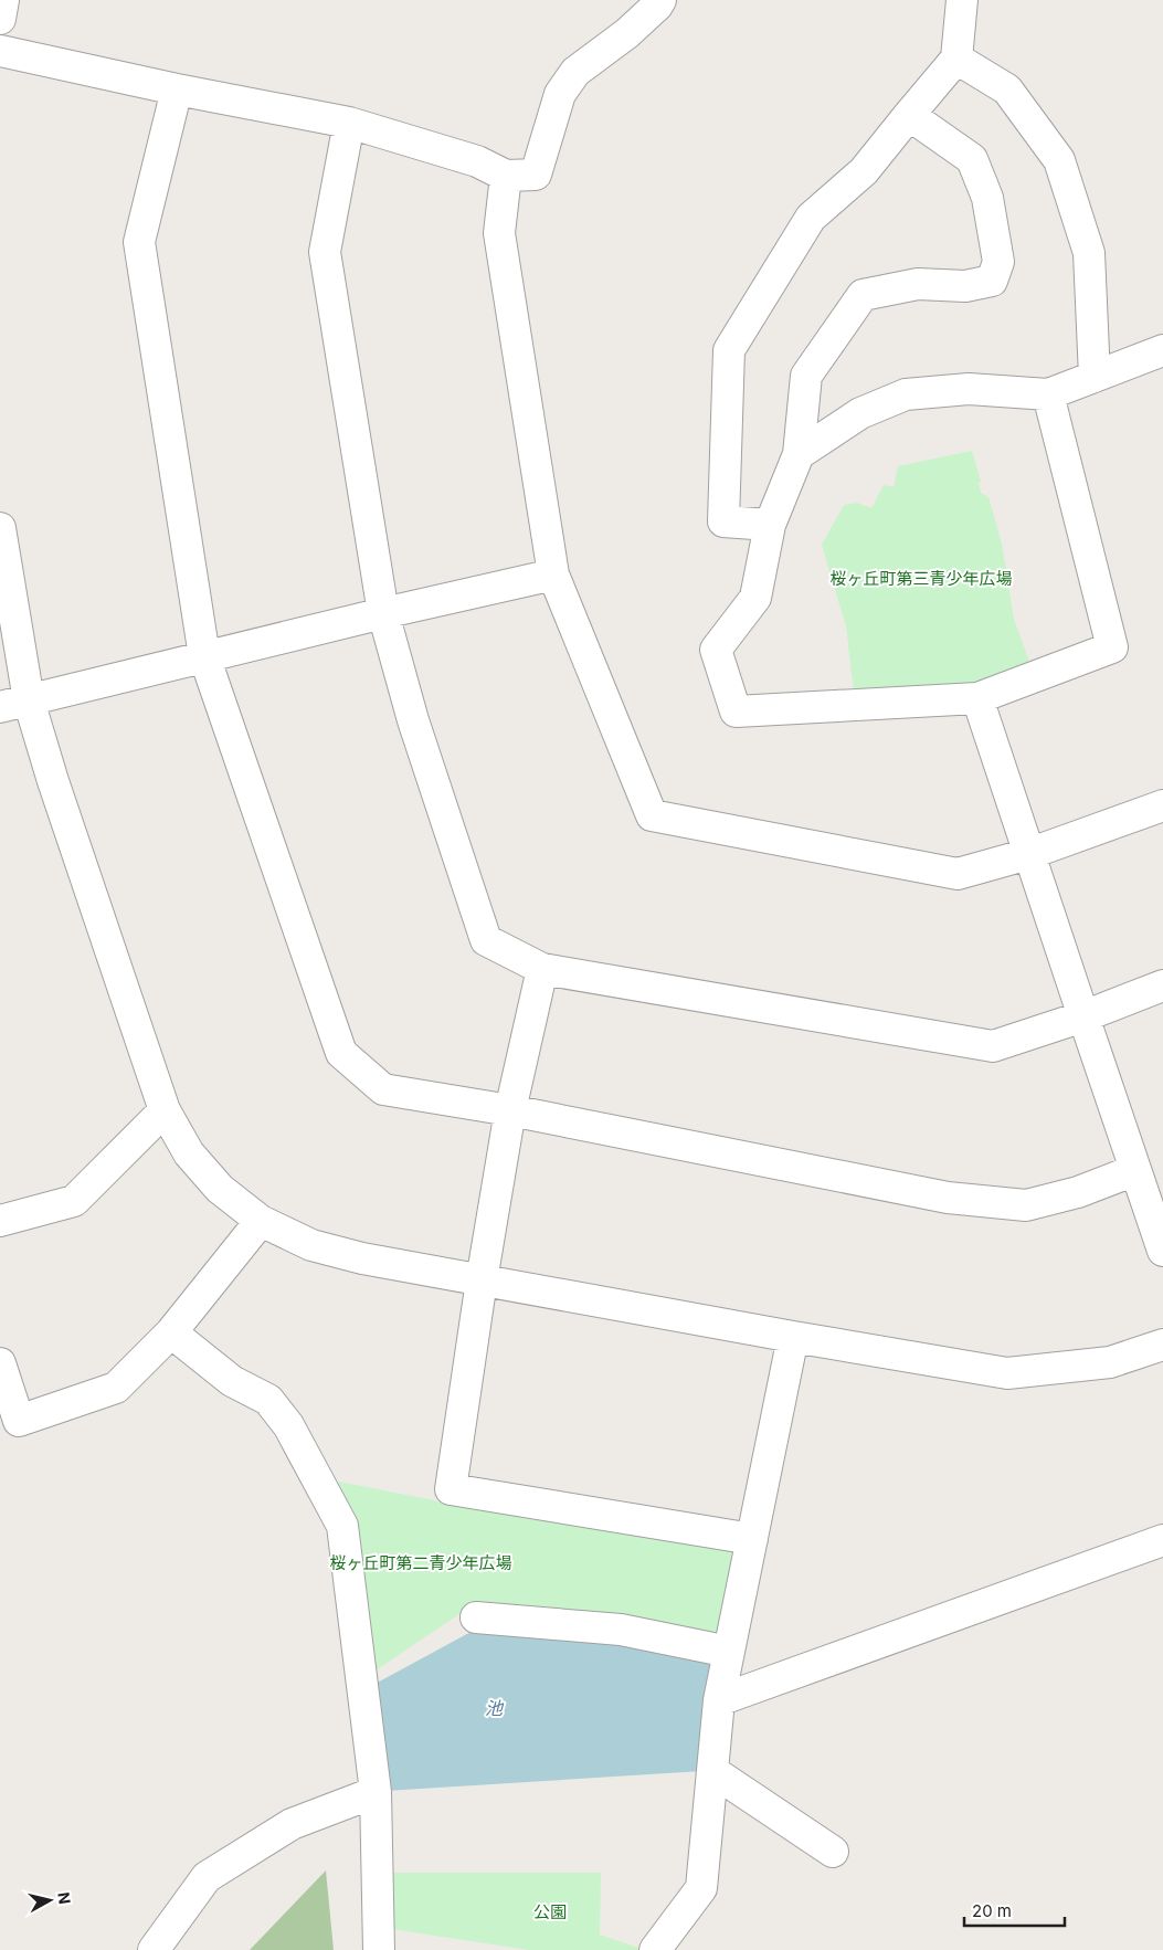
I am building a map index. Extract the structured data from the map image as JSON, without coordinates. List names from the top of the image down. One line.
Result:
{"water":["池"],"parks":["桜ヶ丘町第三青少年広場","桜ヶ丘町第二青少年広場","公園"],"scale_bar":"20 m","north":"right"}
